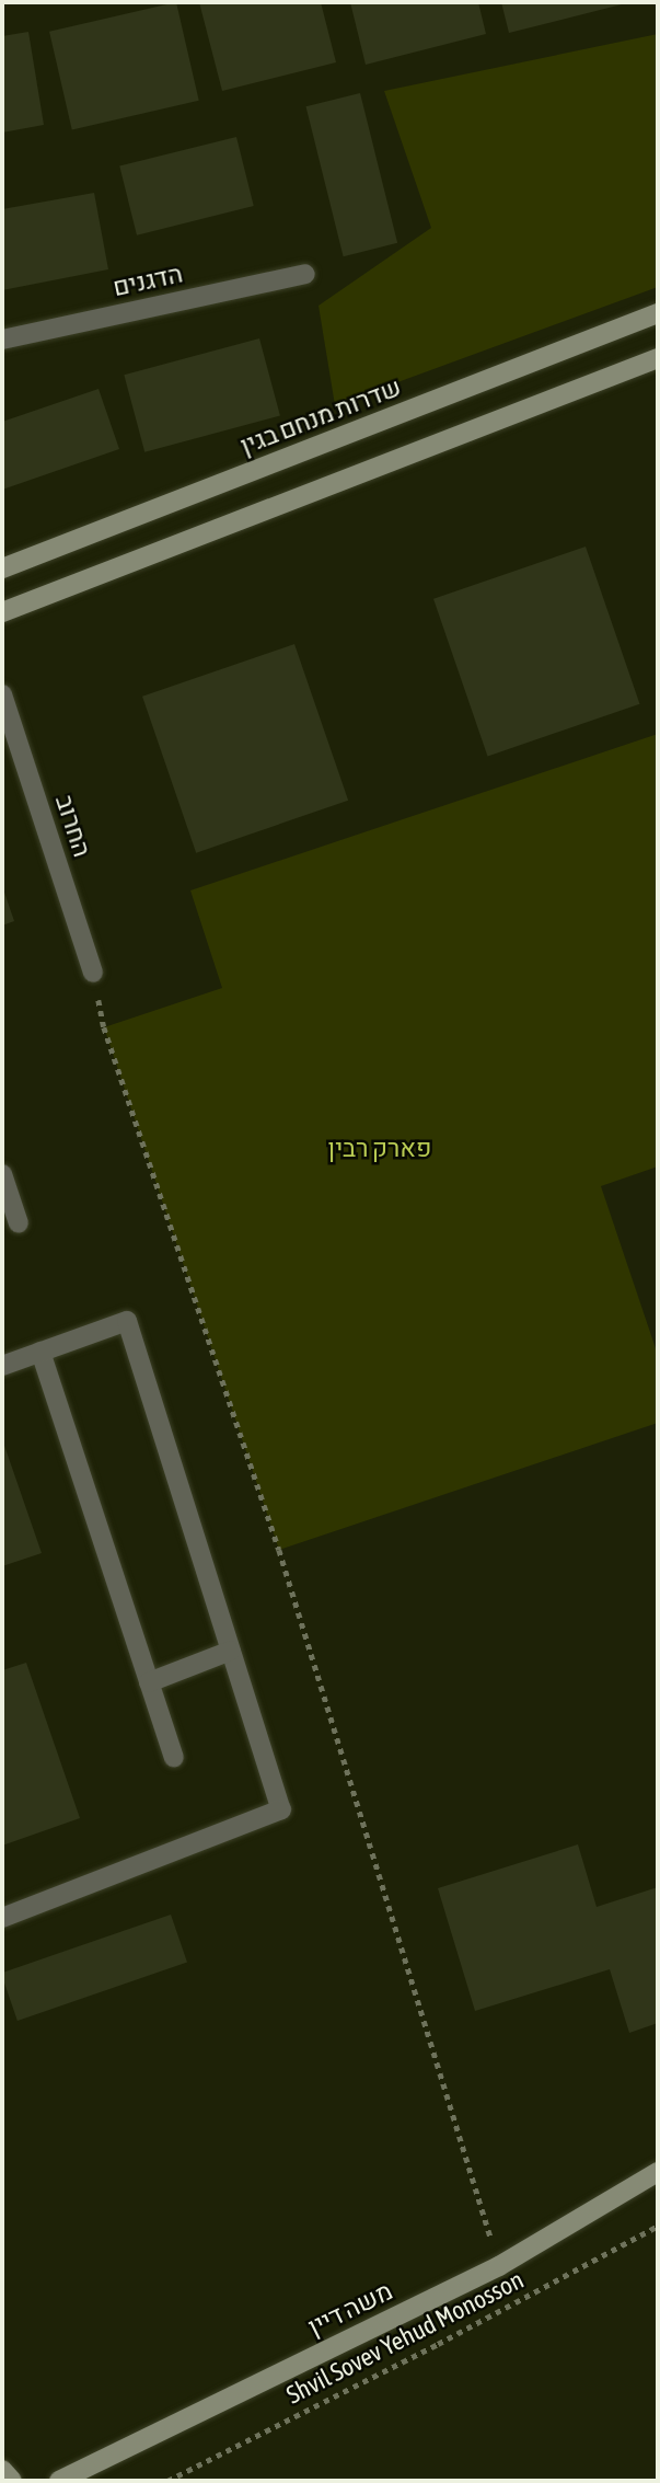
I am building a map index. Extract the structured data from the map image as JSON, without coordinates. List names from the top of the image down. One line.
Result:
{"streets":{"street":["הדגנים","שדרות מנחם בגין","החרוב","משה דיין"],"path":["Shvil Sovev Yehud Monosson"]},"parks":["פארק רבין"]}
